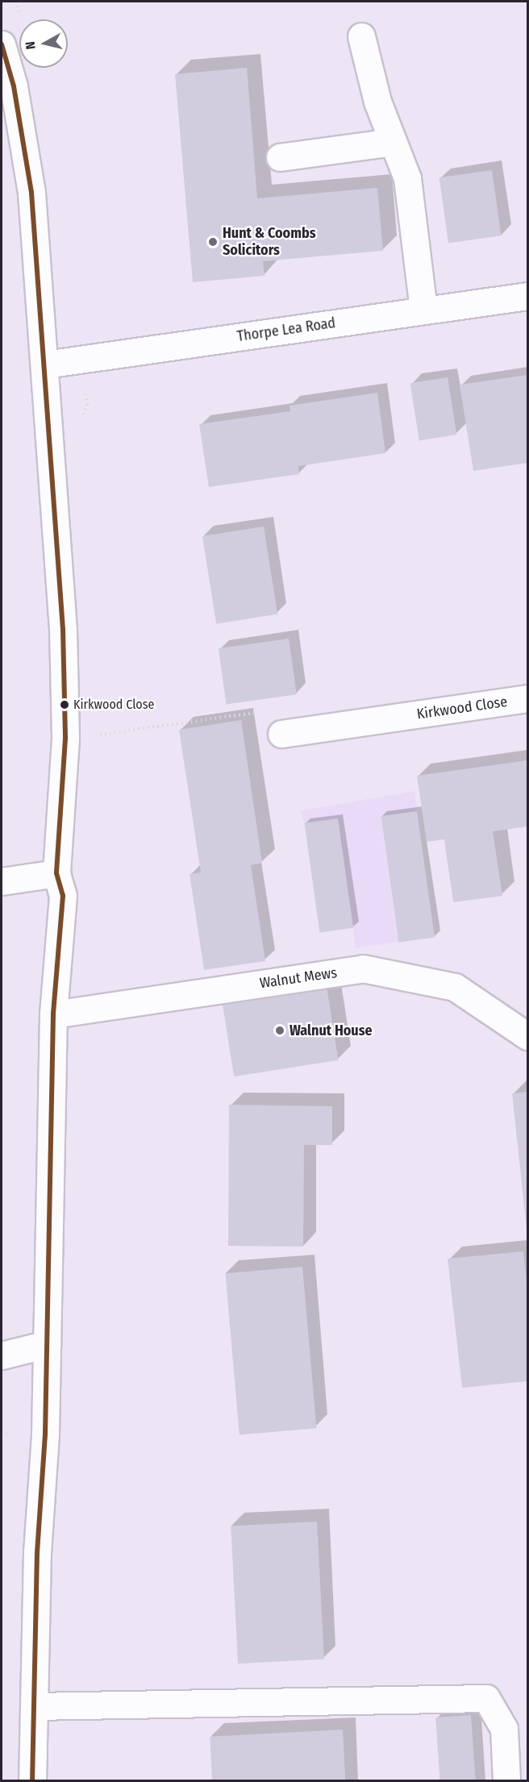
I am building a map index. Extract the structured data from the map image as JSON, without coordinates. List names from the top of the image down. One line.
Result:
{"streets":{"street":["Thorpe Lea Road","Kirkwood Close","Walnut Mews"]},"places":["Hunt & Coombs Solicitors","Kirkwood Close","Walnut House"],"north":"left"}
